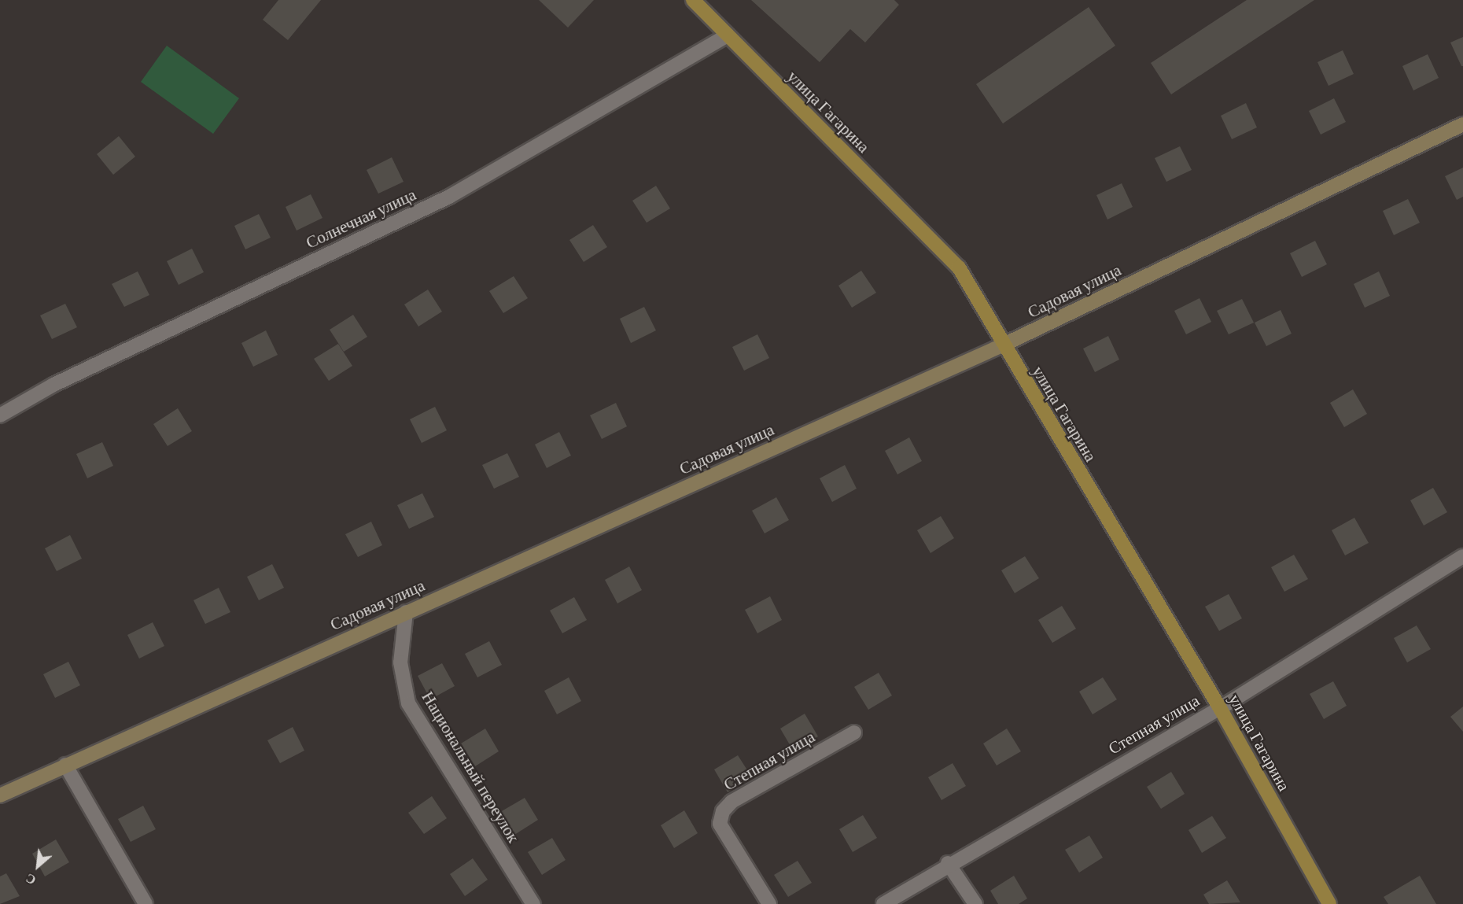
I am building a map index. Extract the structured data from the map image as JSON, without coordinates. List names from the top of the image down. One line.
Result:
{"streets":{"main road":["улица Гагарина"],"street":["Солнечная улица","Садовая улица","Степная улица","Национальный переулок"]},"crossings":[["улица Гагарина","Солнечная улица"],["улица Гагарина","Садовая улица"],["улица Гагарина","Степная улица"],["Садовая улица","Национальный переулок"]],"north":"bottom left"}
